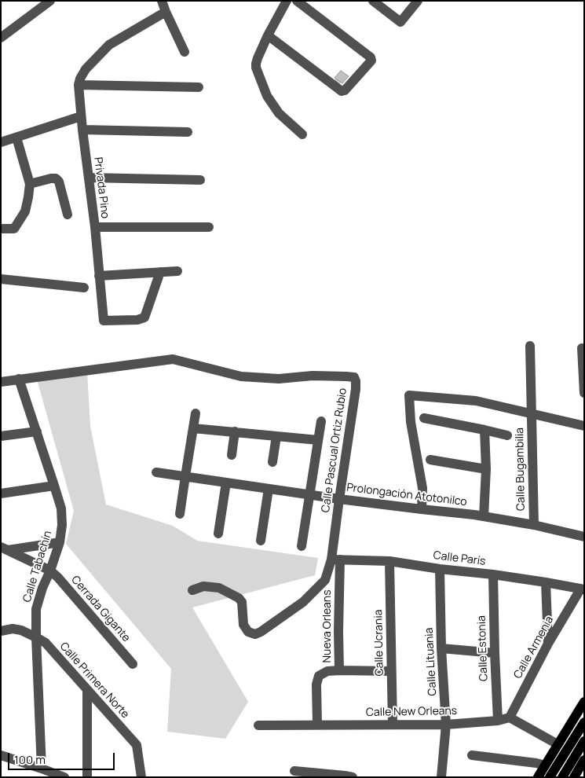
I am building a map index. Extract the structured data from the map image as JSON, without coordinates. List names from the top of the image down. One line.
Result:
{"streets":{"street":["Privada Pino","Calle Pascual Ortiz Rubio","Calle Bugambilia","Prolongación Atotonilco","Calle París","Calle Tabachín","Cerrada Gigante","Nueva Orleans","Calle Ucrania","Calle Armenia","Calle Estonia","Calle Lituania","Calle Primera Norte","Calle New Orleans"]},"crossings":[["Calle Pascual Ortiz Rubio","Prolongación Atotonilco"],["Calle Pascual Ortiz Rubio","Calle París"],["Calle Pascual Ortiz Rubio","Calle Tabachín"],["Calle Pascual Ortiz Rubio","Nueva Orleans"],["Calle Bugambilia","Prolongación Atotonilco"],["Calle París","Nueva Orleans"],["Calle París","Calle Ucrania"],["Calle París","Calle Armenia"],["Calle París","Calle Estonia"],["Calle París","Calle Lituania"],["Calle Tabachín","Cerrada Gigante"],["Calle Tabachín","Calle Primera Norte"],["Nueva Orleans","Calle New Orleans"],["Calle Ucrania","Calle New Orleans"],["Calle Armenia","Calle New Orleans"],["Calle Estonia","Calle New Orleans"],["Calle Lituania","Calle New Orleans"]],"scale_bar":"100 m"}
